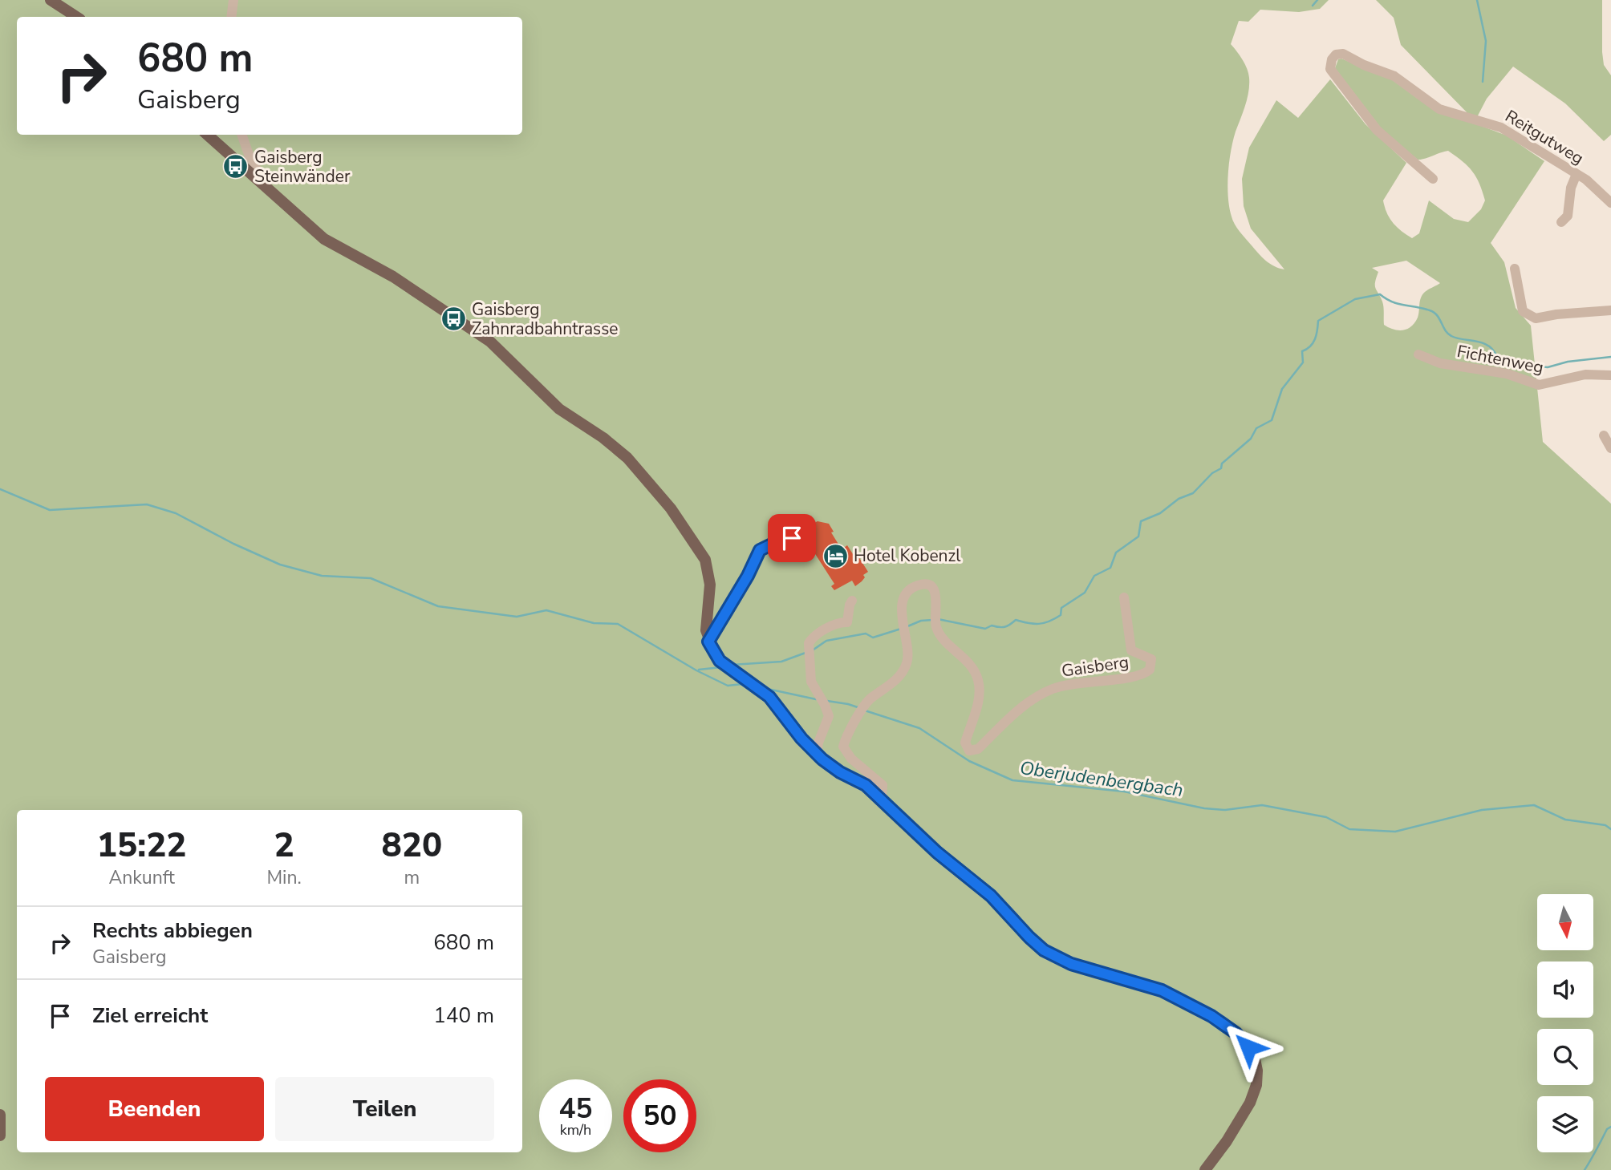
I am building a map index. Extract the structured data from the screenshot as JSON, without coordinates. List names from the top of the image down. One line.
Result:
{"streets":{"street":["Reitgutweg","Fichtenweg","Gaisberg"]},"water":["Oberjudenbergbach"],"places":{"bus stop":["Gaisberg Steinwänder","Gaisberg Zahnradbahntrasse"],"hotel":["Hotel Kobenzl"]},"north":"bottom","page":{"turn":["680 m","Gaisberg"],"eta":["15:22","Ankunft","2","Min.","820","m"],"list":[{"name":"Rechts abbiegen","note":"Gaisberg","value":"680 m"},{"name":"Ziel erreicht","value":"140 m"}],"buttons":["Beenden","Teilen"],"speed":"45 km/h","limit":"50"}}
